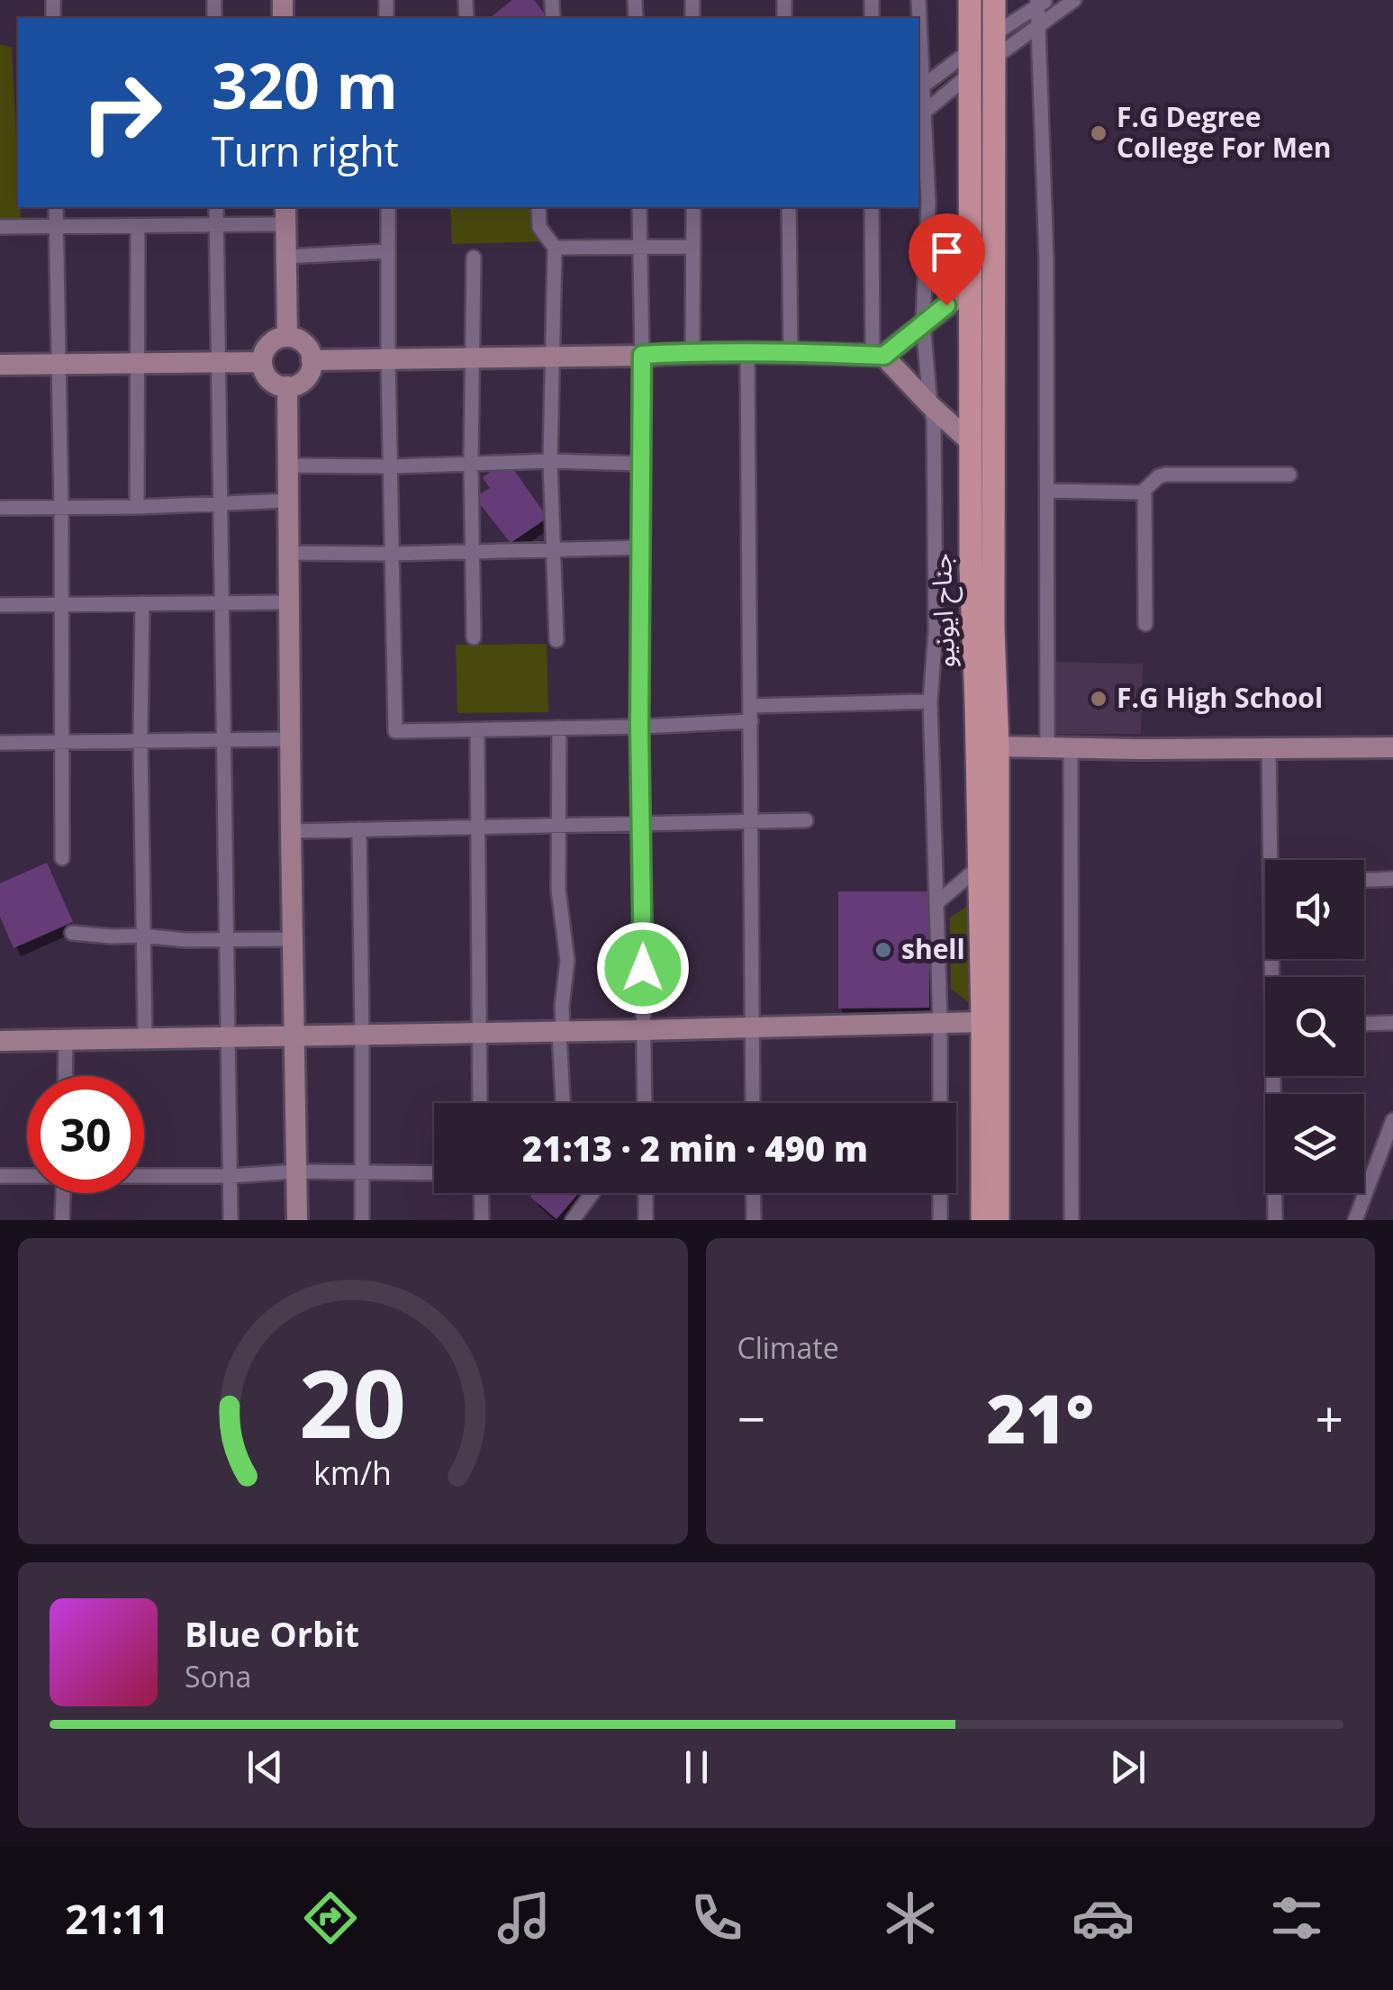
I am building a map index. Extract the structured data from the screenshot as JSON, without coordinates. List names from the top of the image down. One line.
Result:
{"streets":{"main road":["جناح ایونیو"]},"places":["F.G Degree College For Men","F.G High School","shell"],"page":{"turn":["320 m","Turn right"],"limit":"30","trip":"21:13 · 2 min · 490 m","tile":"Climate","heat":["−","21°","+"],"song":["Blue Orbit","Sona"],"tabs":"21:11","gauge":["20","km/h"]}}
